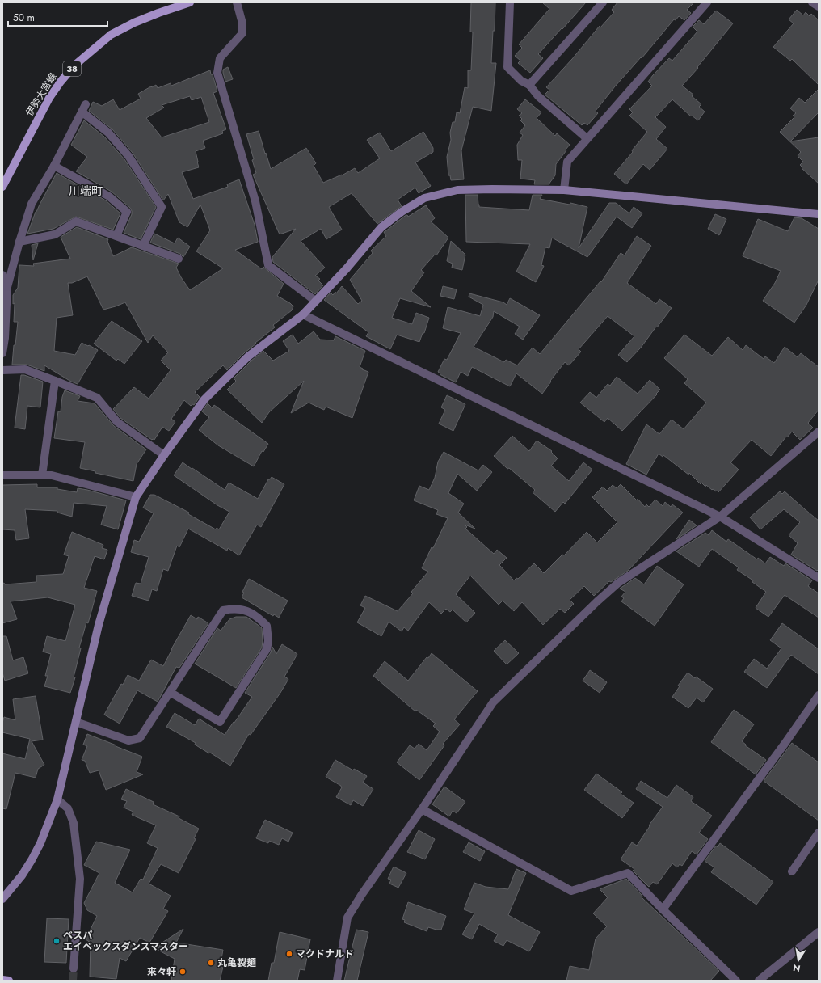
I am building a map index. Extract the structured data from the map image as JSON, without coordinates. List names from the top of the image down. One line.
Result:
{"streets":{"main road":["38","伊勢大宮線"]},"districts":["川端町"],"places":["ベスパ エイベックスダンスマスター","マクドナルド","丸亀製麺","來々軒"],"scale_bar":"50 m","north":"bottom"}
